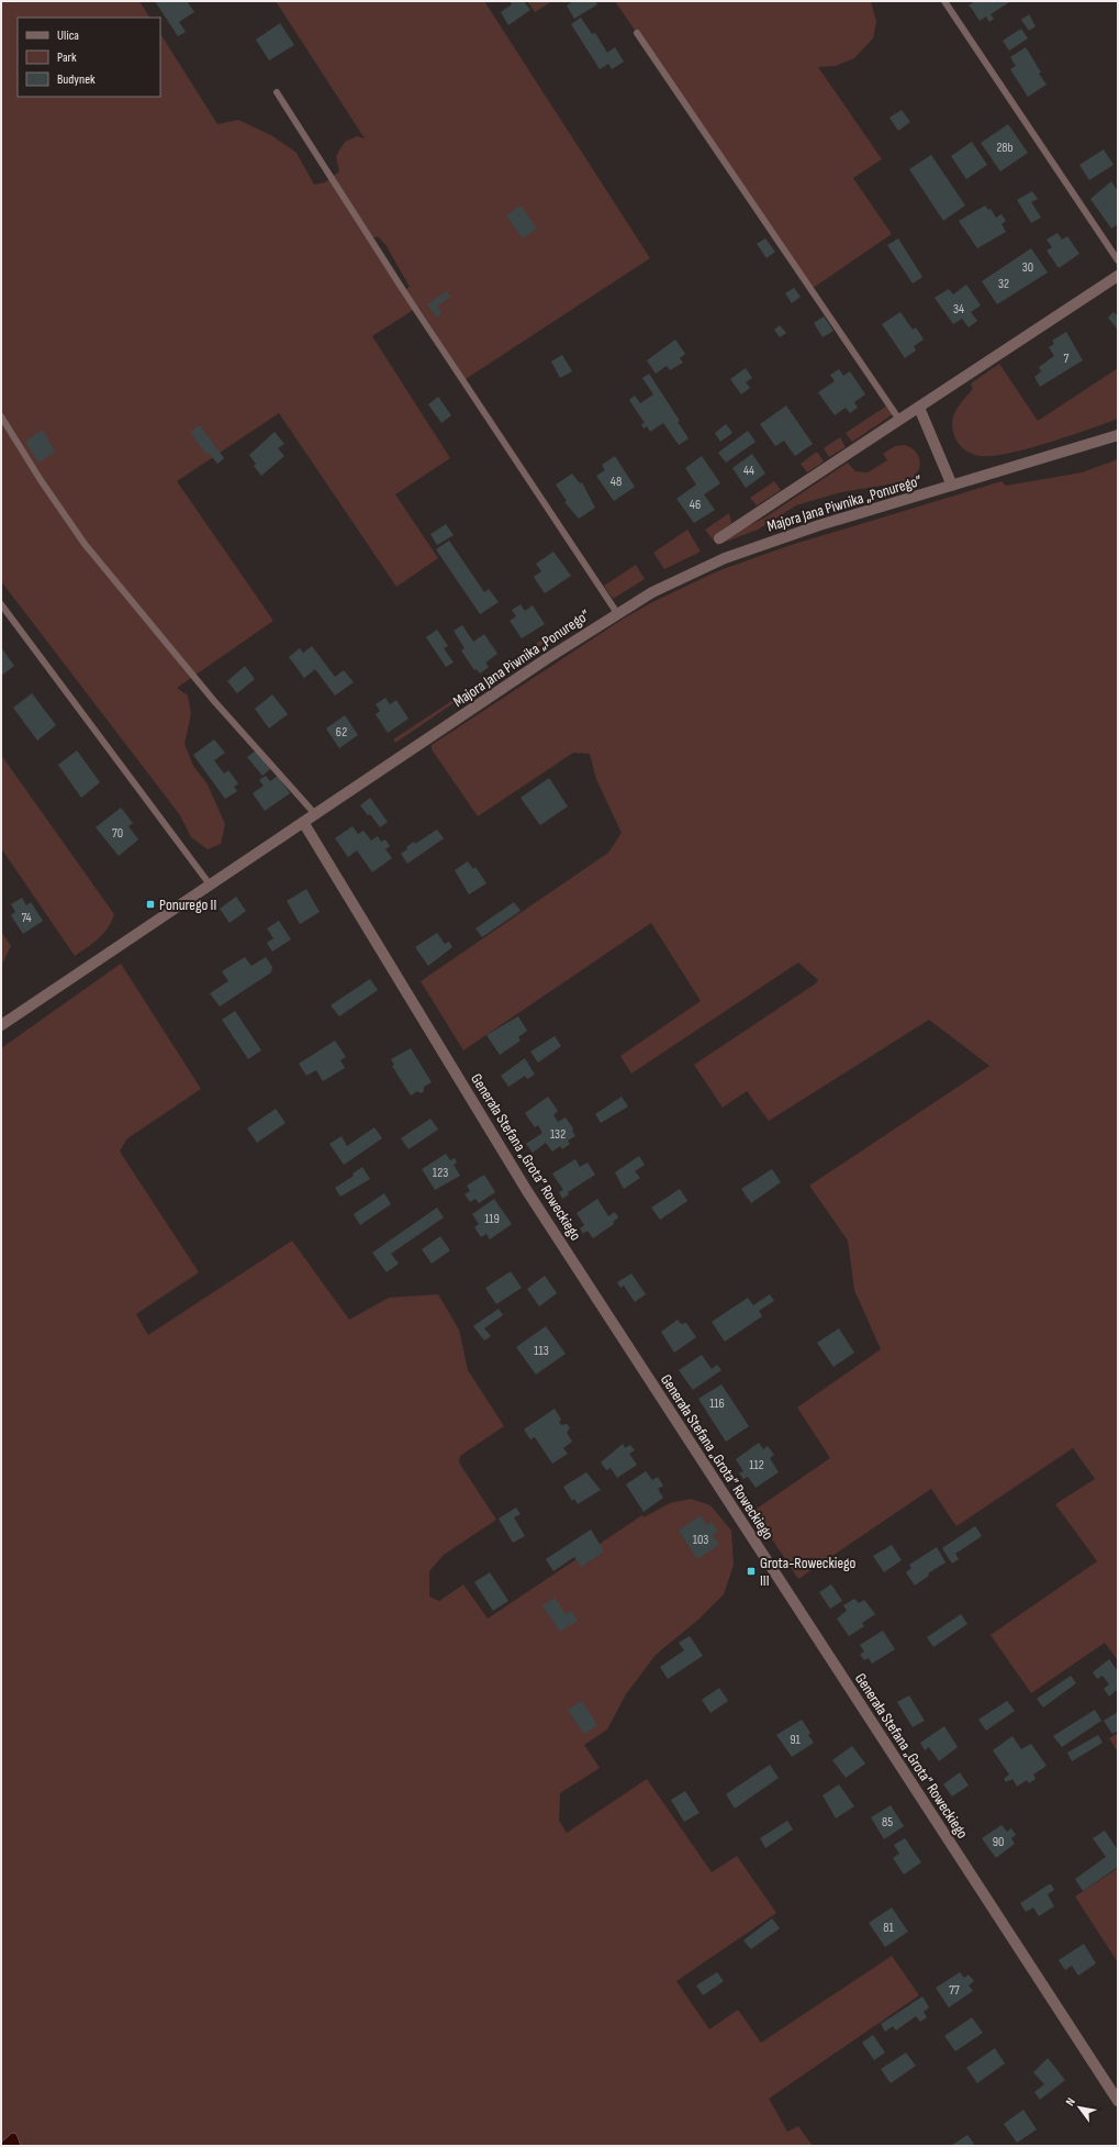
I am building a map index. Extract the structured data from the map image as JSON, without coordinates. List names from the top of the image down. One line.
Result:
{"streets":{"street":["Majora Jana Piwnika „Ponurego”","Generała Stefana „Grota” Roweckiego"]},"crossings":[["Majora Jana Piwnika „Ponurego”","Generała Stefana „Grota” Roweckiego"]],"places":{"transit":["Ponurego II","Grota-Roweckiego III"]},"house_numbers":["28b","30","32","34","7","44","48","46","62","70","74","132","123","119","113","116","112","103","91","85","90","81","77"],"legend":["Ulica","Park","Budynek"],"north":"top left"}
